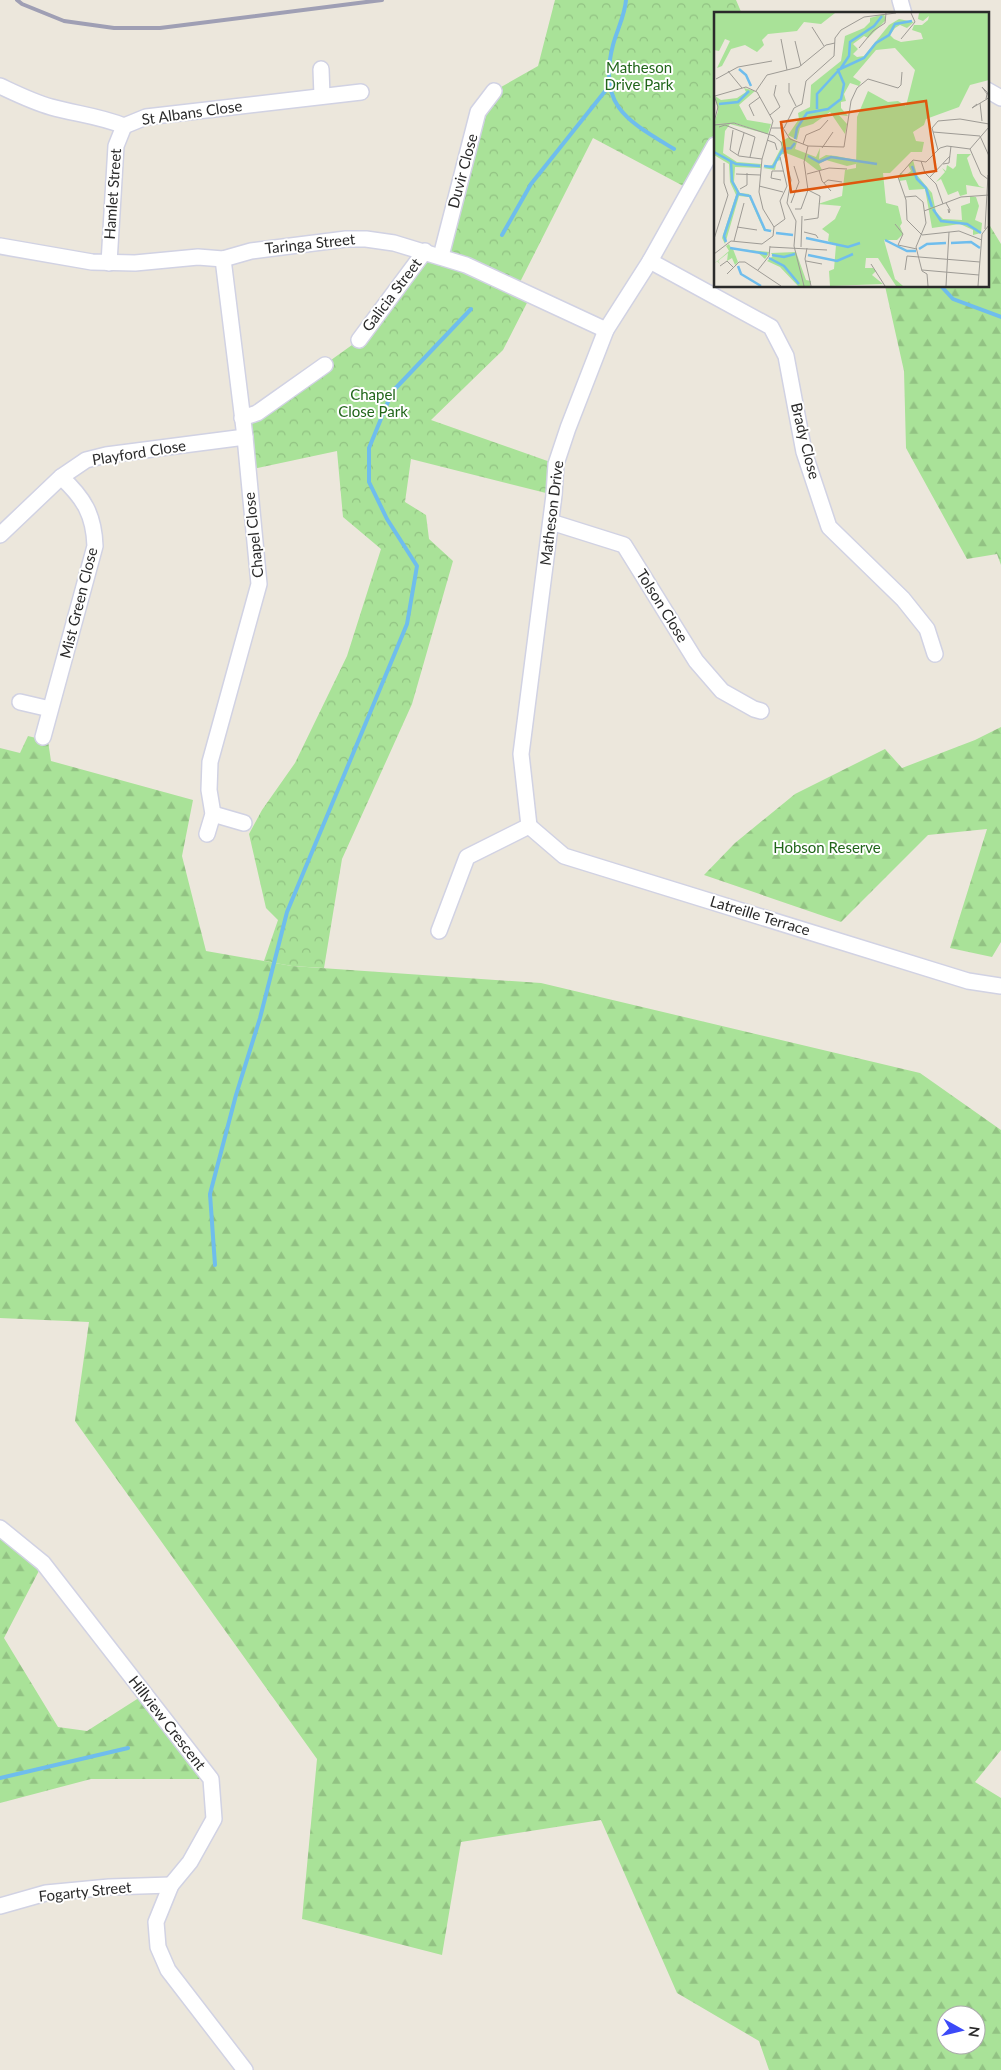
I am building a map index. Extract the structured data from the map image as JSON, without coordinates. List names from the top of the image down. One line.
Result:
{"streets":{"street":["St Albans Close","Duvir Close","Hamlet Street","Taringa Street","Galicia Street","Brady Close","Playford Close","Matheson Drive","Chapel Close","Mist Green Close","Tolson Close","Latreille Terrace","Hillview Crescent","Fogarty Street"]},"crossings":[["St Albans Close","Hamlet Street"],["Duvir Close","Taringa Street"],["Hamlet Street","Taringa Street"],["Taringa Street","Galicia Street"],["Taringa Street","Matheson Drive"],["Taringa Street","Chapel Close"],["Brady Close","Matheson Drive"],["Playford Close","Chapel Close"],["Playford Close","Mist Green Close"],["Matheson Drive","Tolson Close"],["Matheson Drive","Latreille Terrace"],["Hillview Crescent","Fogarty Street"]],"parks":["Matheson Drive Park","Chapel Close Park","Hobson Reserve"],"north":"right"}
